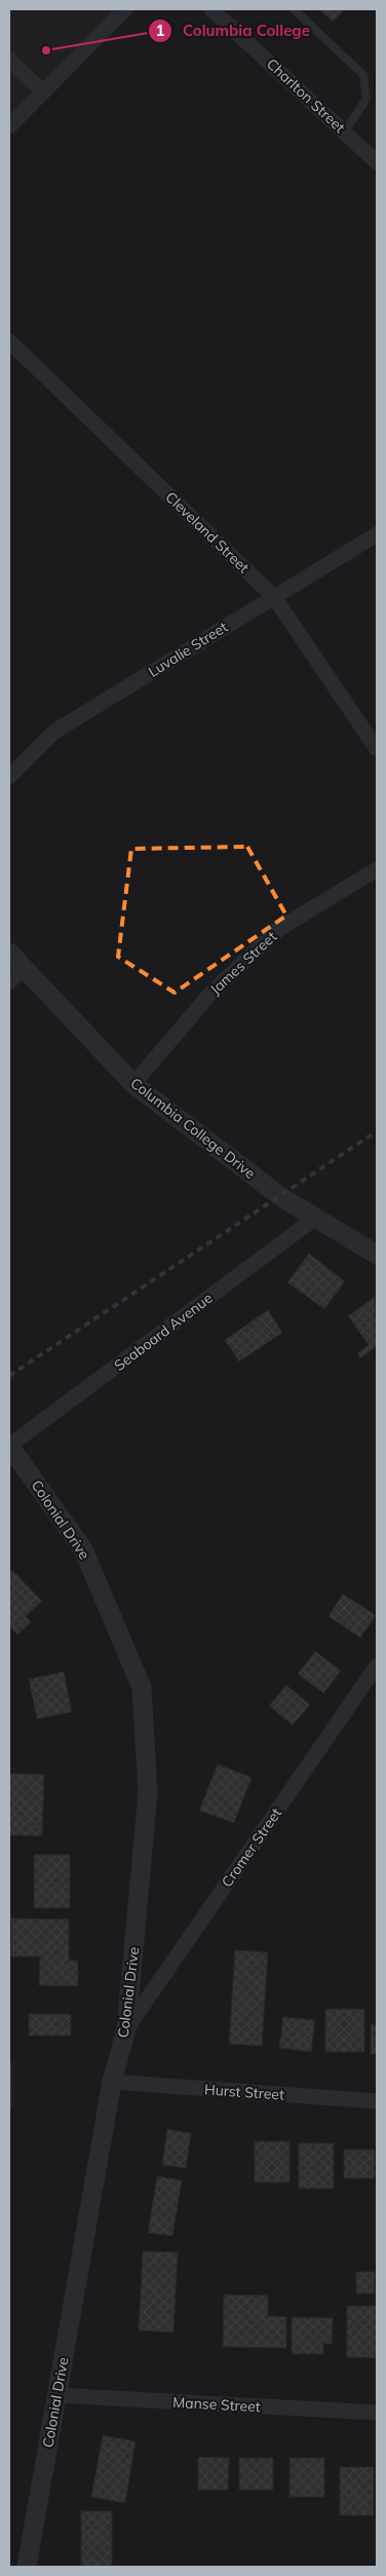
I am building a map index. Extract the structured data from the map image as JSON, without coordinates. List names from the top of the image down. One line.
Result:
{"streets":{"street":["Charlton Street","Cleveland Street","Luvalie Street","James Street","Columbia College Drive","Seaboard Avenue","Colonial Drive","Cromer Street","Hurst Street","Manse Street"]},"crossings":[["Cleveland Street","Luvalie Street"],["James Street","Columbia College Drive"],["Columbia College Drive","Seaboard Avenue"],["Seaboard Avenue","Colonial Drive"],["Colonial Drive","Cromer Street"],["Colonial Drive","Hurst Street"],["Colonial Drive","Manse Street"]],"places":["Columbia College"]}
